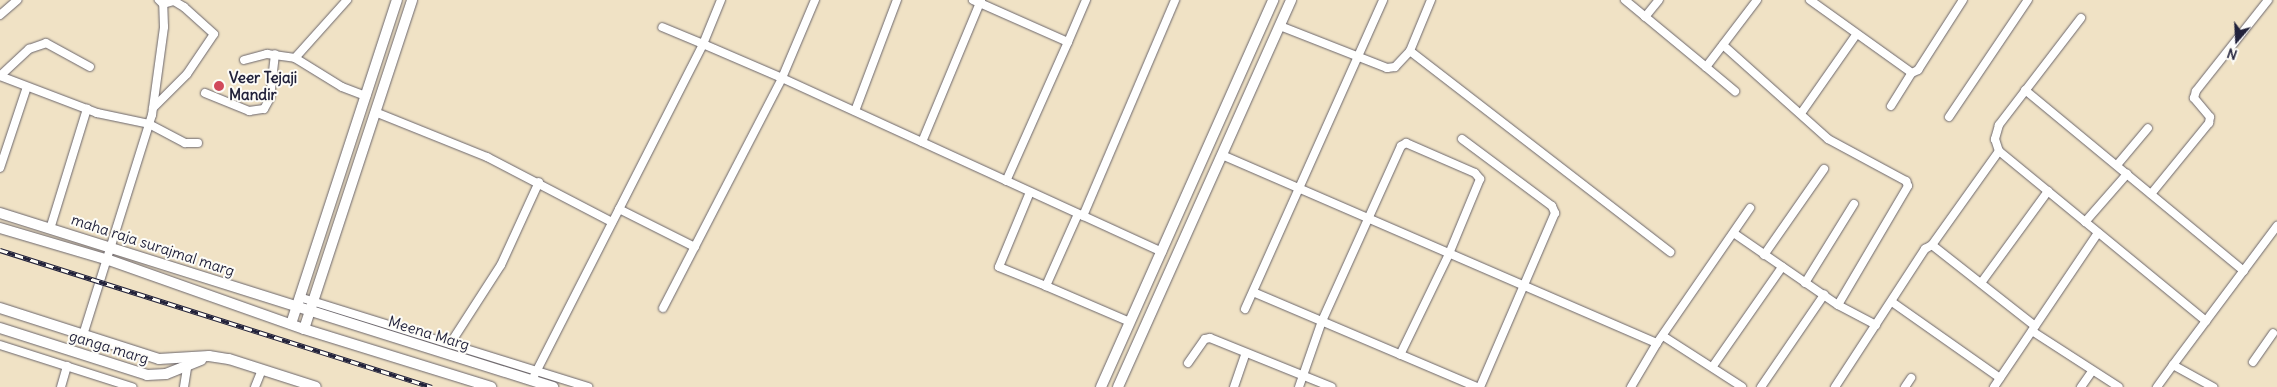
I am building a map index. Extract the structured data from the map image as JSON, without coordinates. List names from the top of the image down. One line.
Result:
{"streets":{"street":["maha raja surajmal marg","Meena Marg","ganga marg"]},"crossings":[["maha raja surajmal marg","Meena Marg"]],"places":["Veer Tejaji Mandir"],"north":"bottom"}
